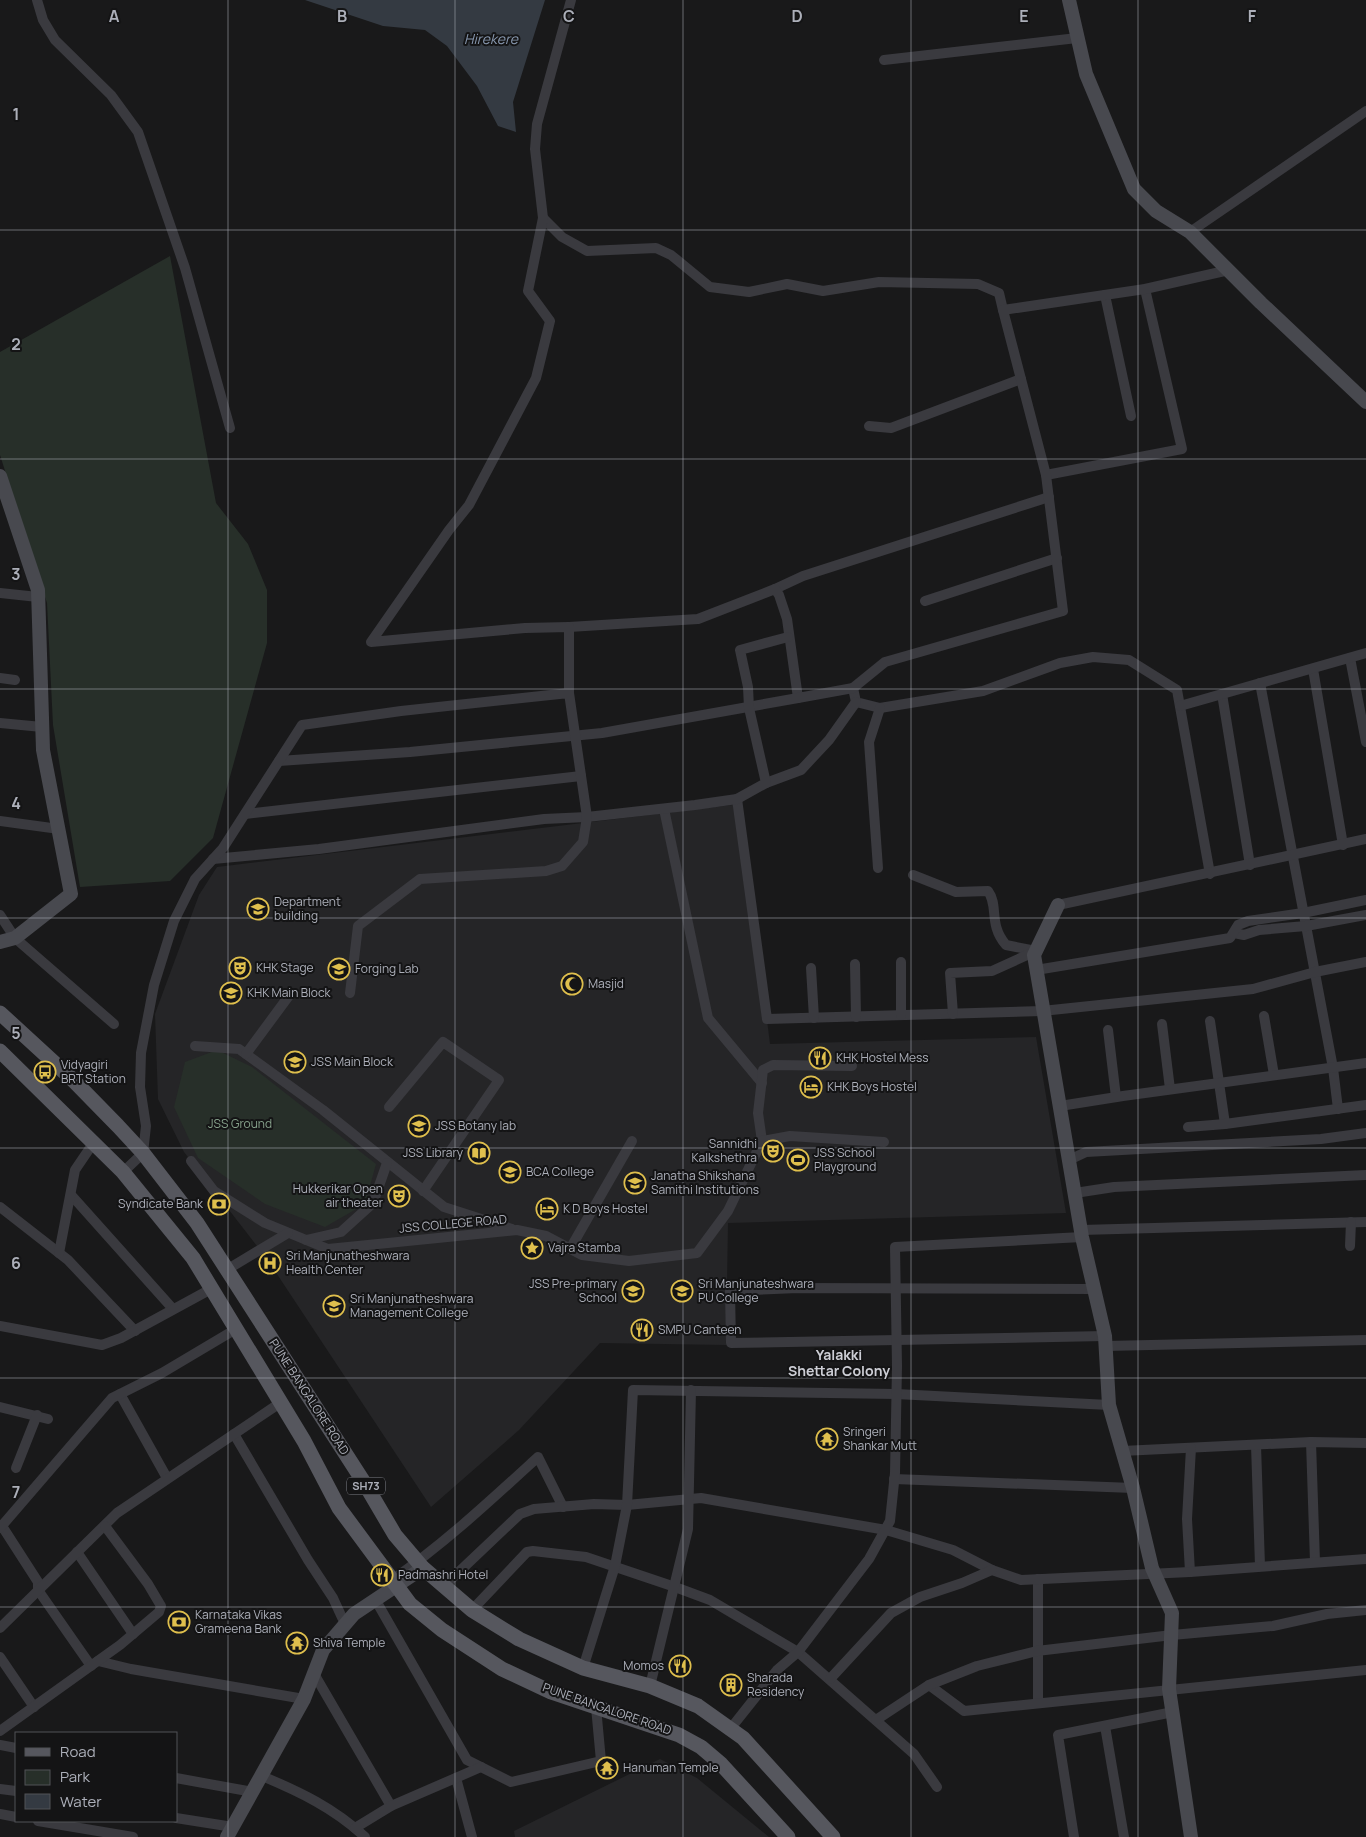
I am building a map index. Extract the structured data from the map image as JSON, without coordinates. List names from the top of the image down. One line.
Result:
{"streets":{"main road":["PUNE BANGALORE ROAD","SH73"],"street":["JSS COLLEGE ROAD"]},"districts":["Yalakki Shettar Colony"],"water":["Hirekere"],"parks":["JSS Ground"],"places":{"school or university":["Department building","Forging Lab","KHK Main Block","JSS Main Block","JSS Botany lab","BCA College","Janatha Shikshana Samithi Institutions","JSS Pre-primary School","Sri Manjunateshwara PU College","Sri Manjunatheshwara Management College"],"theatre":["KHK Stage","Sannidhi Kalkshethra","Hukkerikar Open air theater"],"mosque":["Masjid"],"restaurant":["KHK Hostel Mess","SMPU Canteen","Padmashri Hotel","Momos"],"bus stop":["Vidyagiri BRT Station"],"hotel":["KHK Boys Hostel","K D Boys Hostel"],"library":["JSS Library"],"sports":["JSS School Playground"],"bank":["Syndicate Bank","Karnataka Vikas Grameena Bank"],"place":["Vajra Stamba"],"hospital":["Sri Manjunatheshwara Health Center"],"temple":["Sringeri Shankar Mutt","Shiva Temple","Hanuman Temple"],"building":["Sharada Residency"]},"legend":["Road","Park","Water"],"grid":{"columns":["A","B","C","D","E","F"],"rows":["1","2","3","4","5","6","7"]}}
